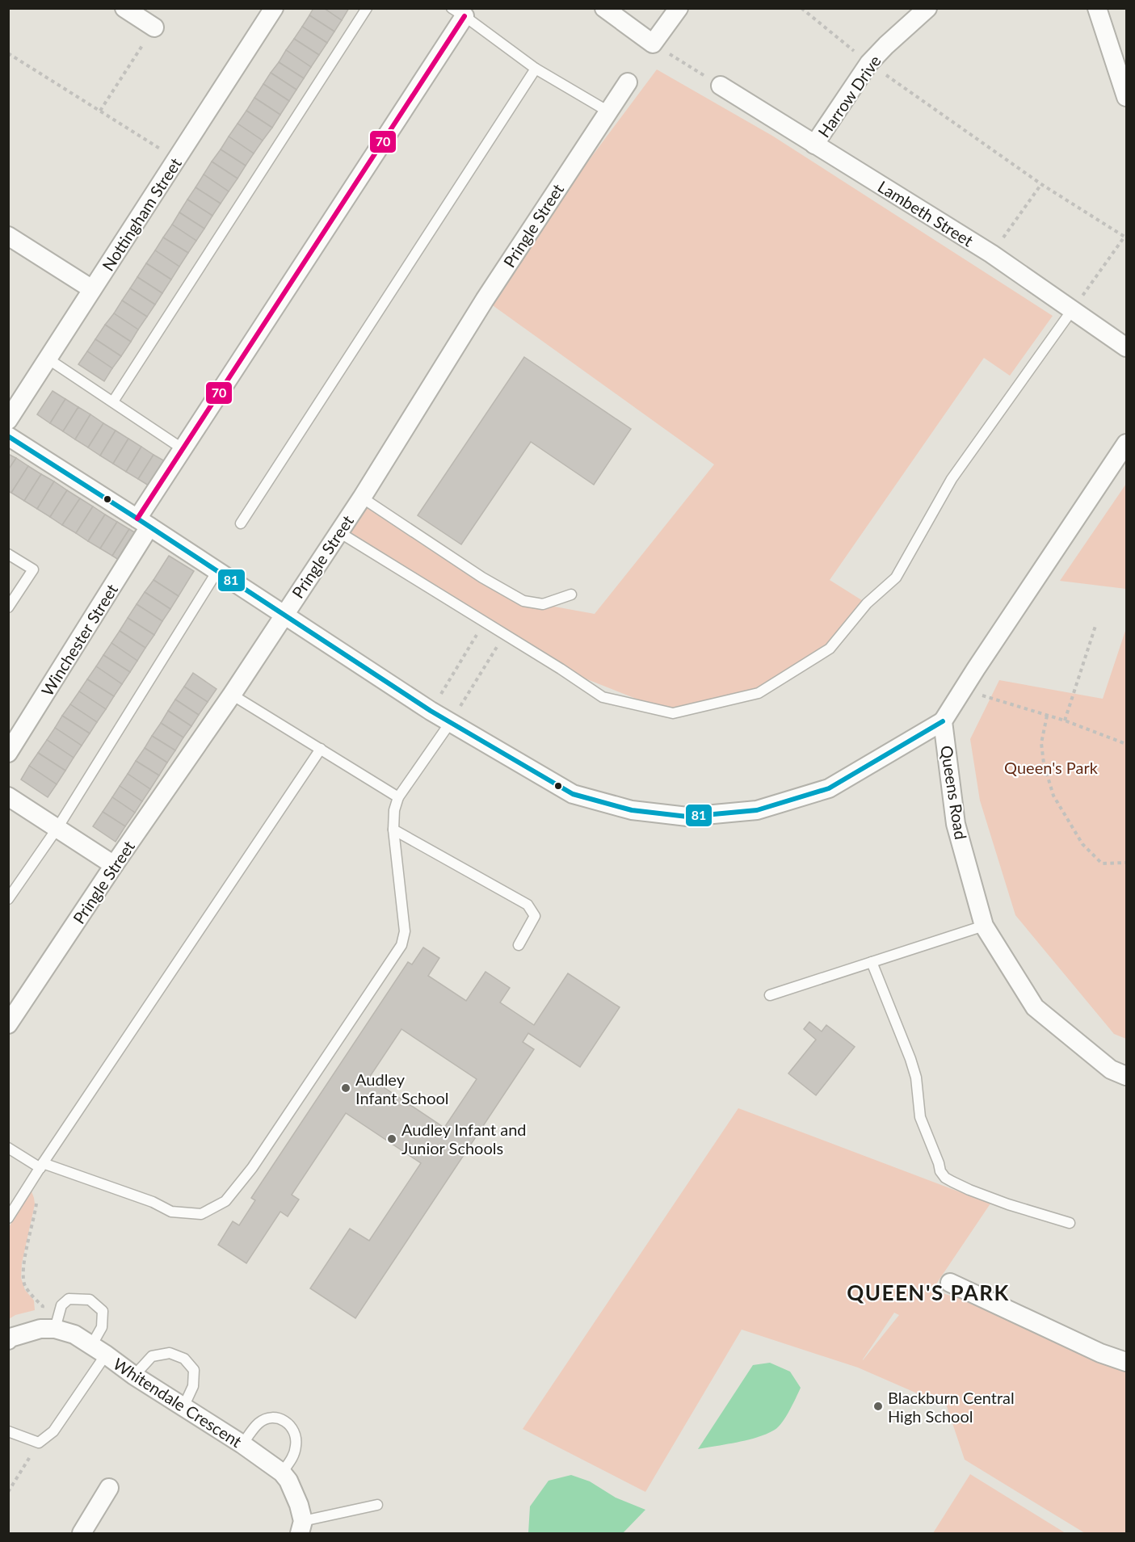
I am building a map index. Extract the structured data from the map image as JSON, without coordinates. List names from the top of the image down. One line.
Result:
{"streets":{"street":["Harrow Drive","Lambeth Street","Nottingham Street","Pringle Street","Winchester Street","Queens Road","Whitendale Crescent"]},"crossings":[["Harrow Drive","Lambeth Street"]],"districts":["QUEEN'S PARK"],"parks":["Queen's Park"],"places":["Audley Infant School","Audley Infant and Junior Schools","Blackburn Central High School"],"lines":["transit line 70","transit line 81"]}
